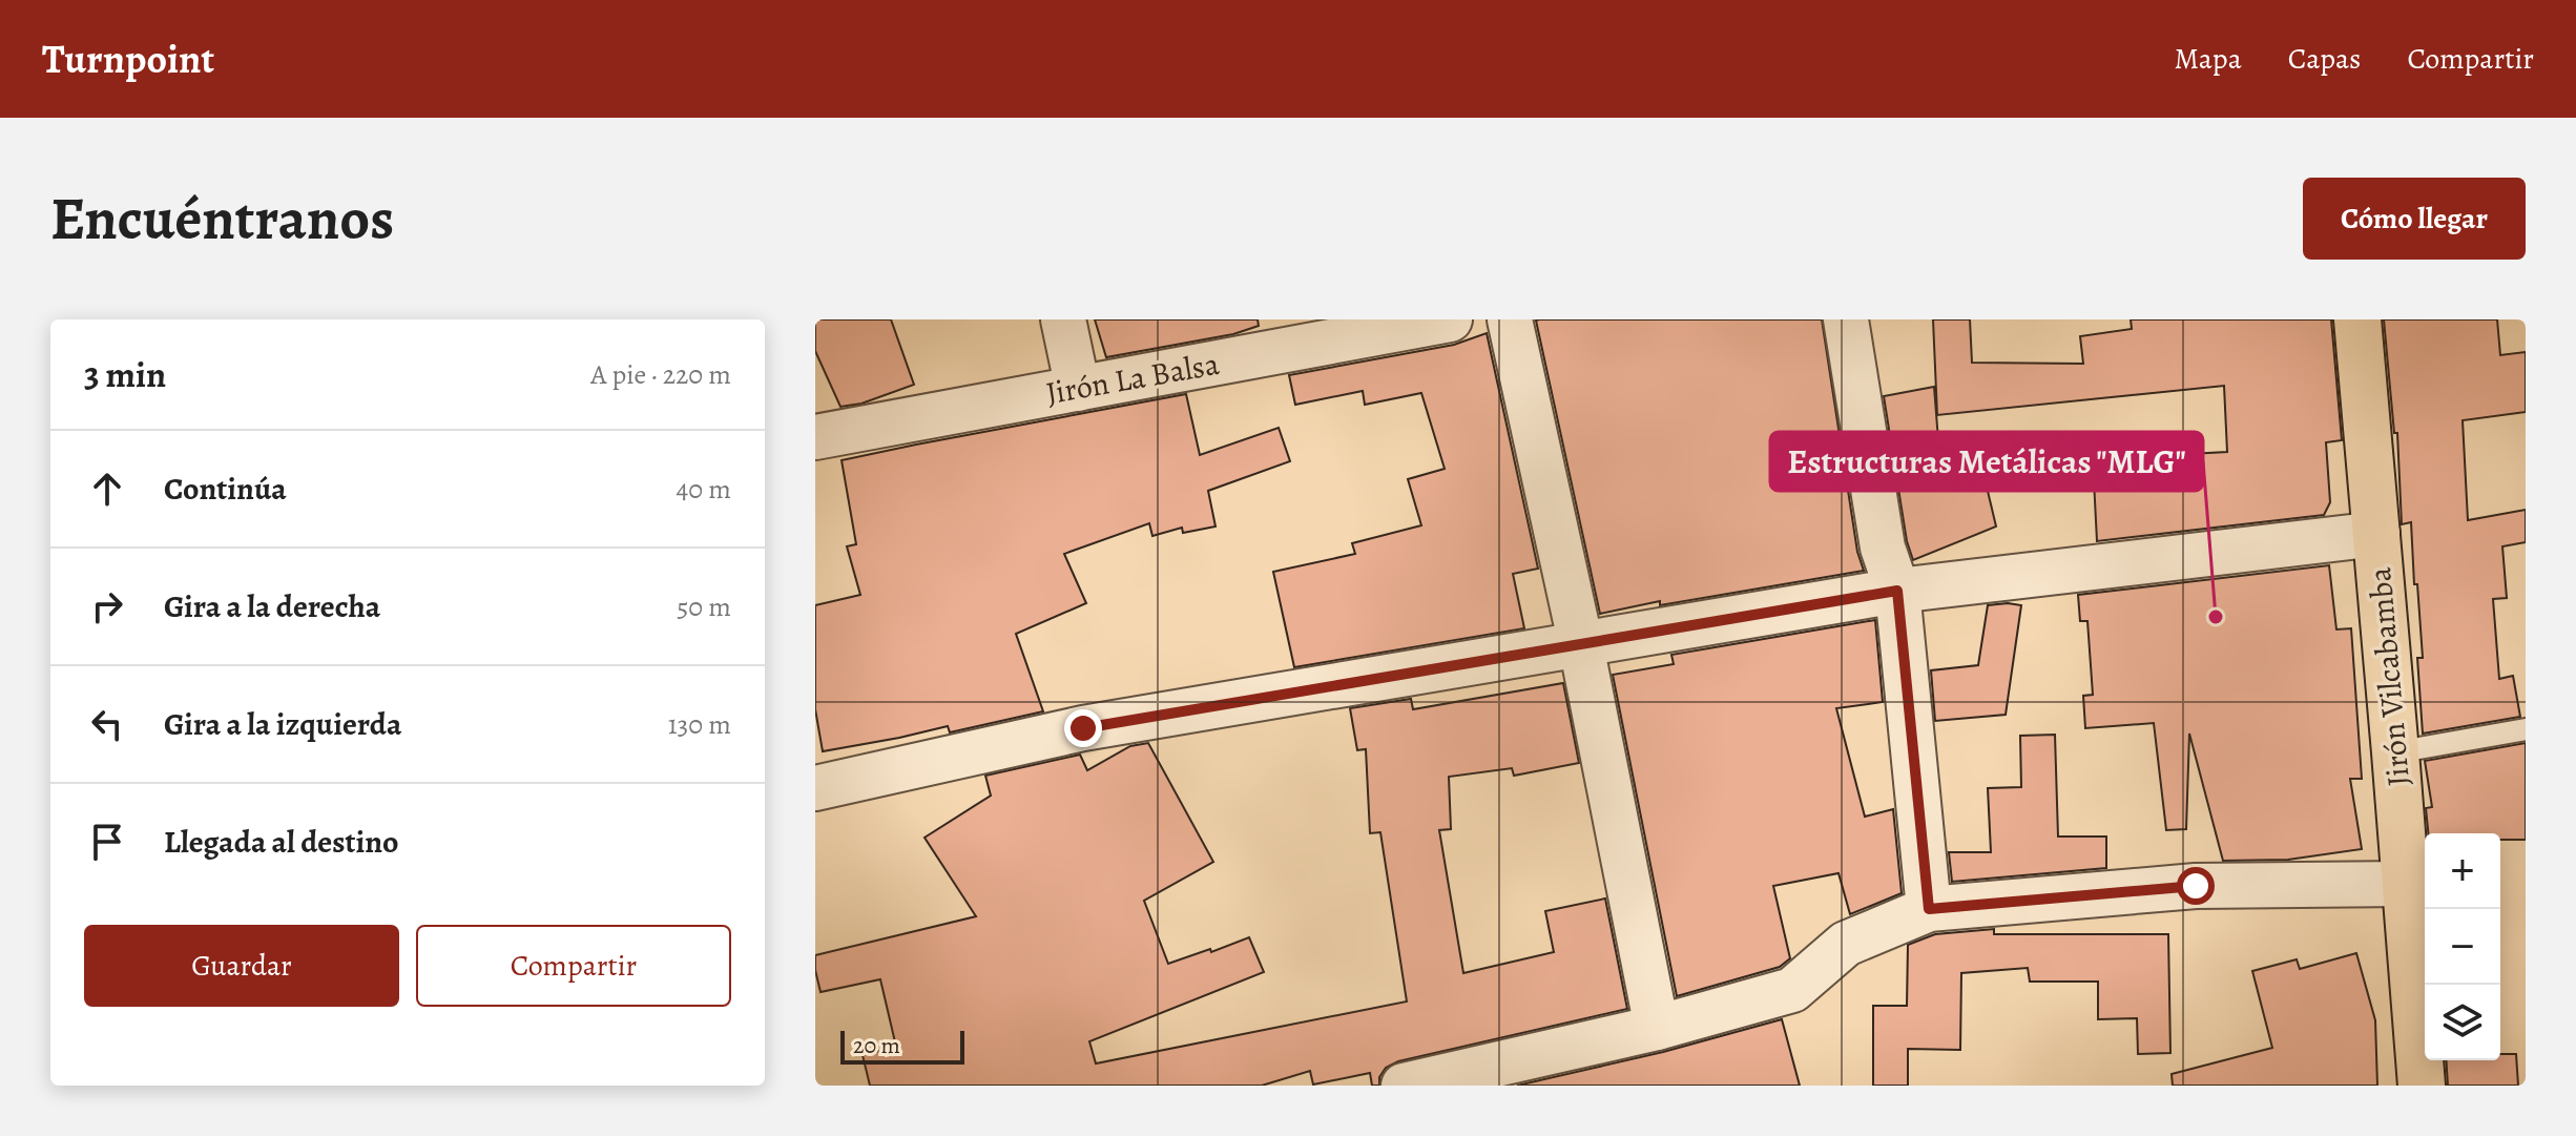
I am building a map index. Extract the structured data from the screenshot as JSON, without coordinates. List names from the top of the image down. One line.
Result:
{"streets":{"main road":["Jirón Vilcabamba"],"street":["Jirón La Balsa"]},"places":["Estructuras Metálicas \"MLG\""],"scale_bar":"20 m","page":{"header":"Turnpoint","nav":["Mapa","Capas","Compartir"],"buttons":["Cómo llegar",["Guardar","Compartir"]],"title":"Encuéntranos","heading":["3 min","A pie · 220 m"],"list":[["Continúa","40 m"],["Gira a la derecha","50 m"],["Gira a la izquierda","130 m"],"Llegada al destino"],"map_buttons":["+","−"],"scale":"20 m"}}
